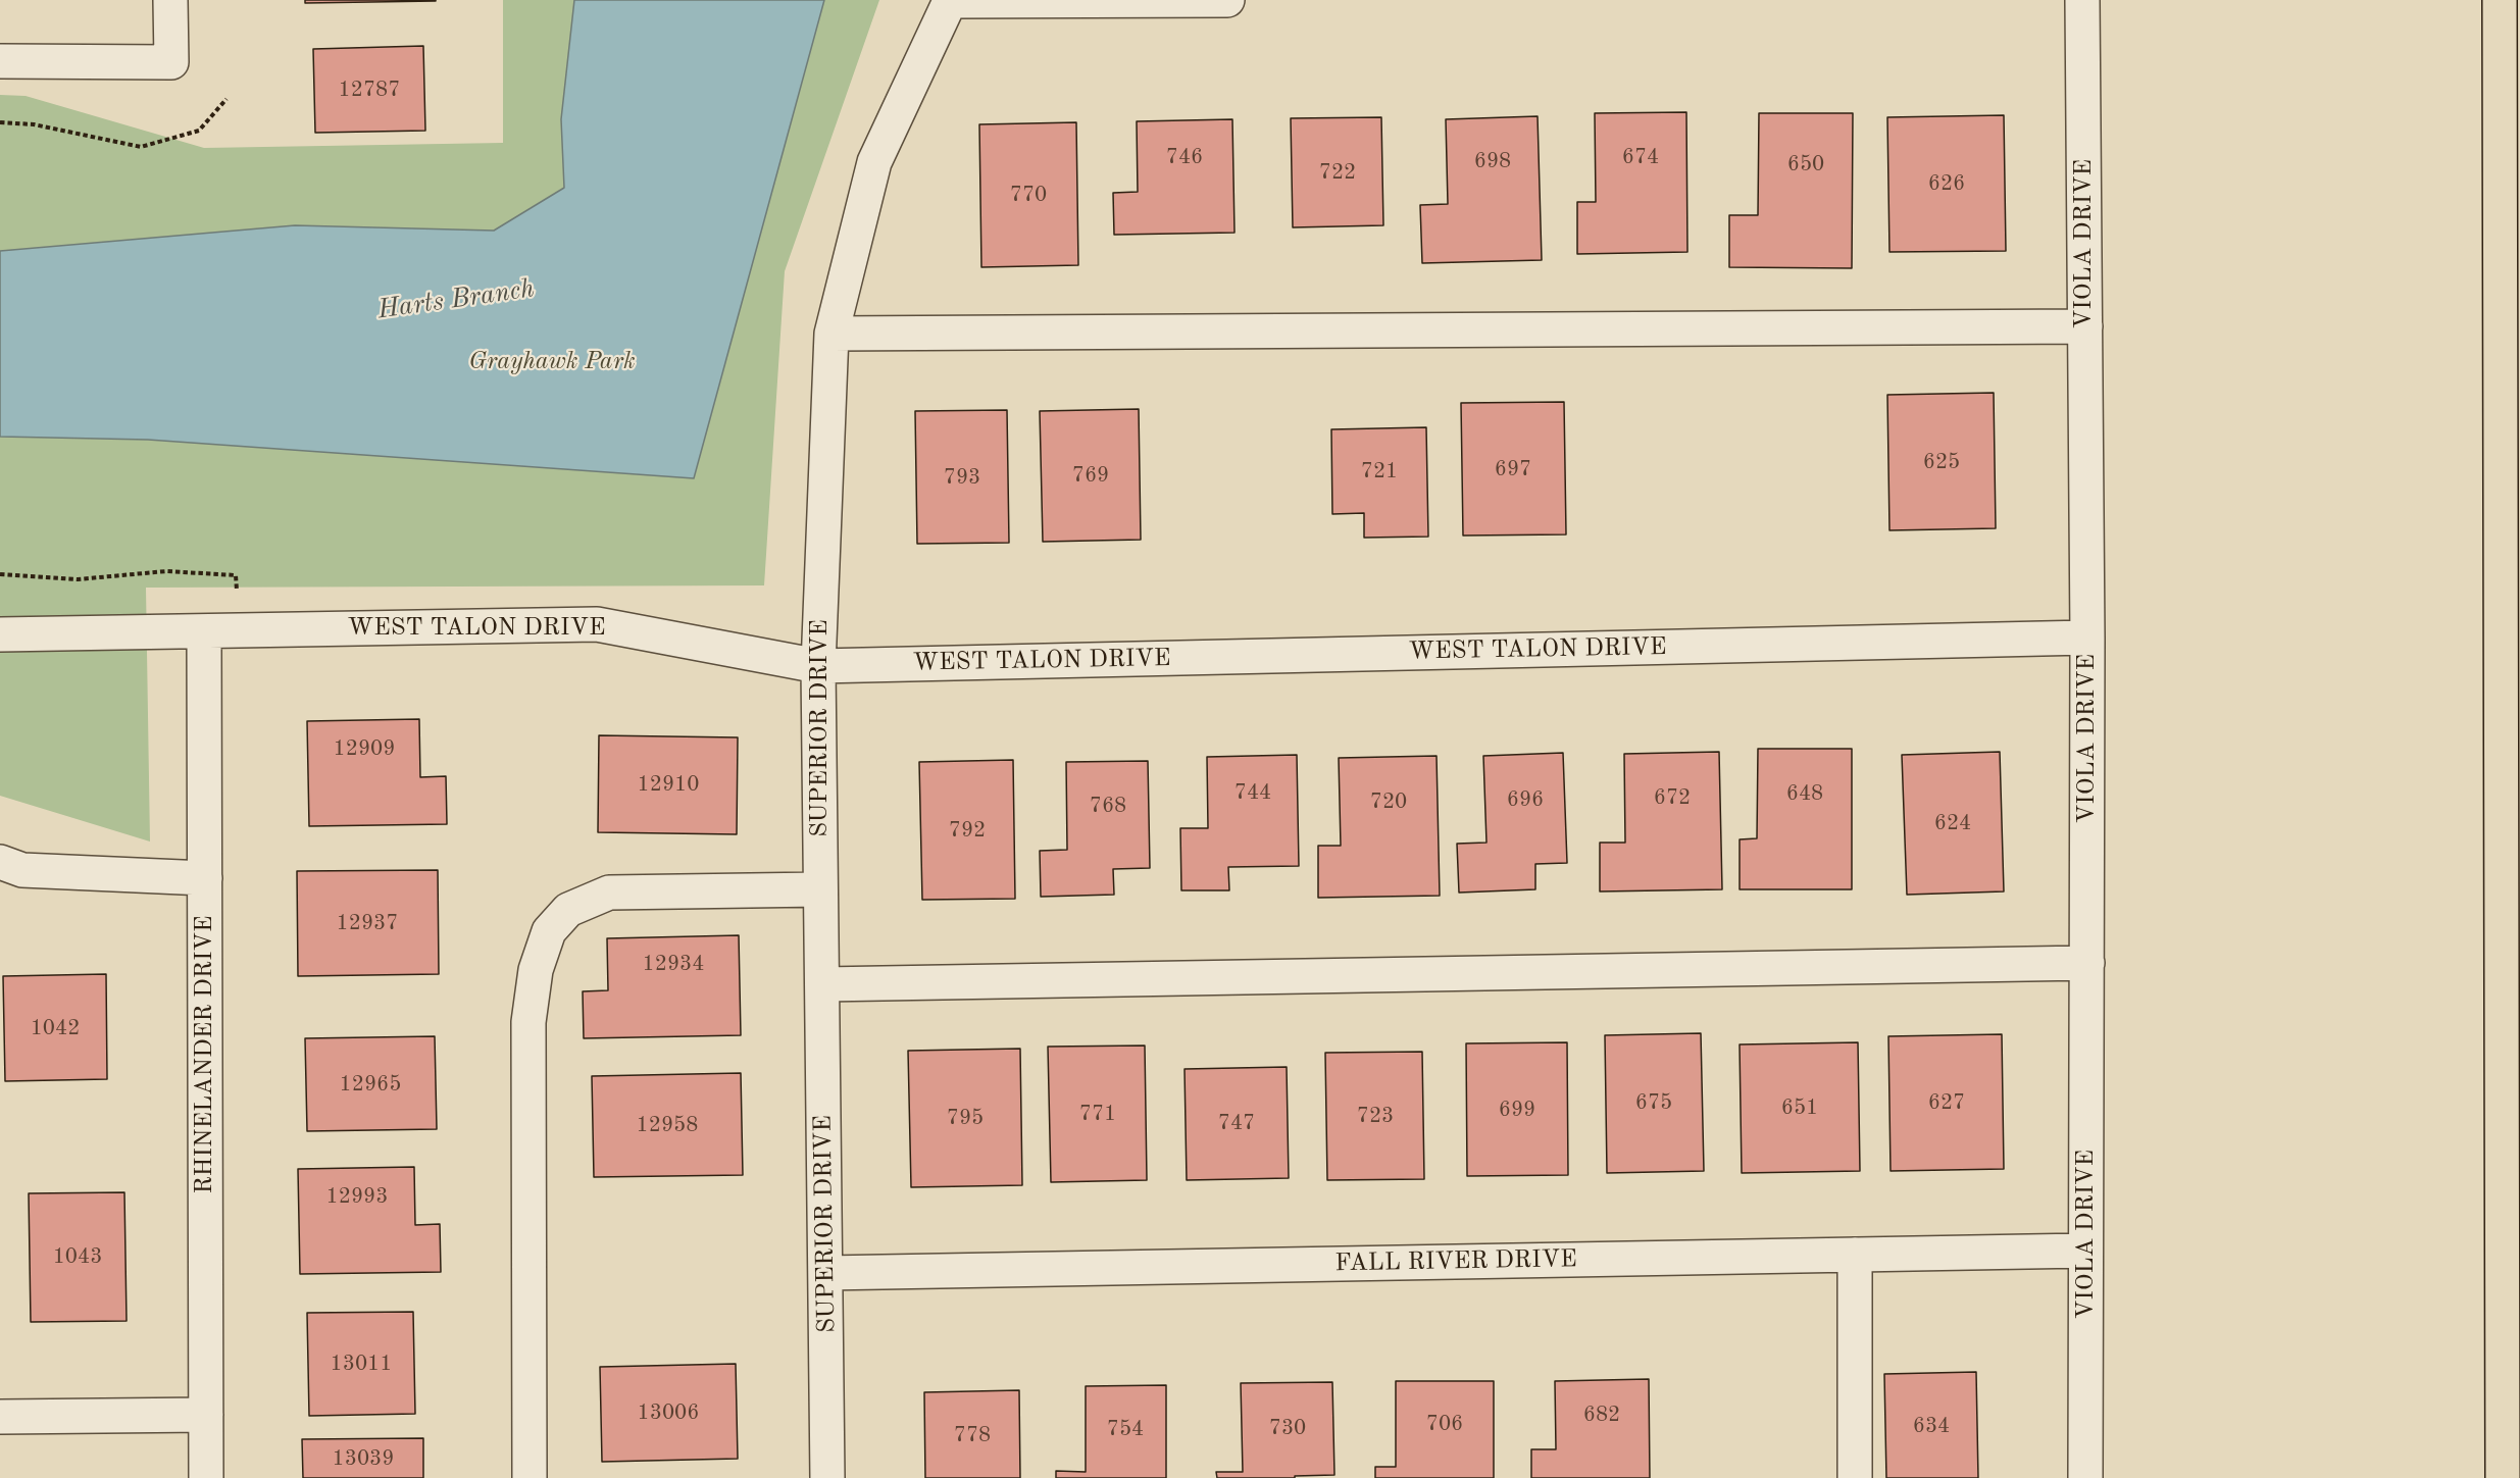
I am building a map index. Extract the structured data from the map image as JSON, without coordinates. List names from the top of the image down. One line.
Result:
{"streets":{"street":["VIOLA DRIVE","WEST TALON DRIVE","SUPERIOR DRIVE","RHINELANDER DRIVE","FALL RIVER DRIVE"]},"crossings":[["VIOLA DRIVE","WEST TALON DRIVE"],["VIOLA DRIVE","FALL RIVER DRIVE"],["WEST TALON DRIVE","SUPERIOR DRIVE"],["WEST TALON DRIVE","RHINELANDER DRIVE"],["SUPERIOR DRIVE","FALL RIVER DRIVE"]],"water":["Harts Branch"],"parks":["Grayhawk Park"],"house_numbers":["12787","746","674","698","650","722","626","770","625","697","721","769","793","12909","12910","744","648","672","696","720","768","624","792","12937","12934","1042","12965","675","627","651","699","771","723","795","747","12958","12993","1043","13011","13006","682","706","634","730","754","778","13039"]}
